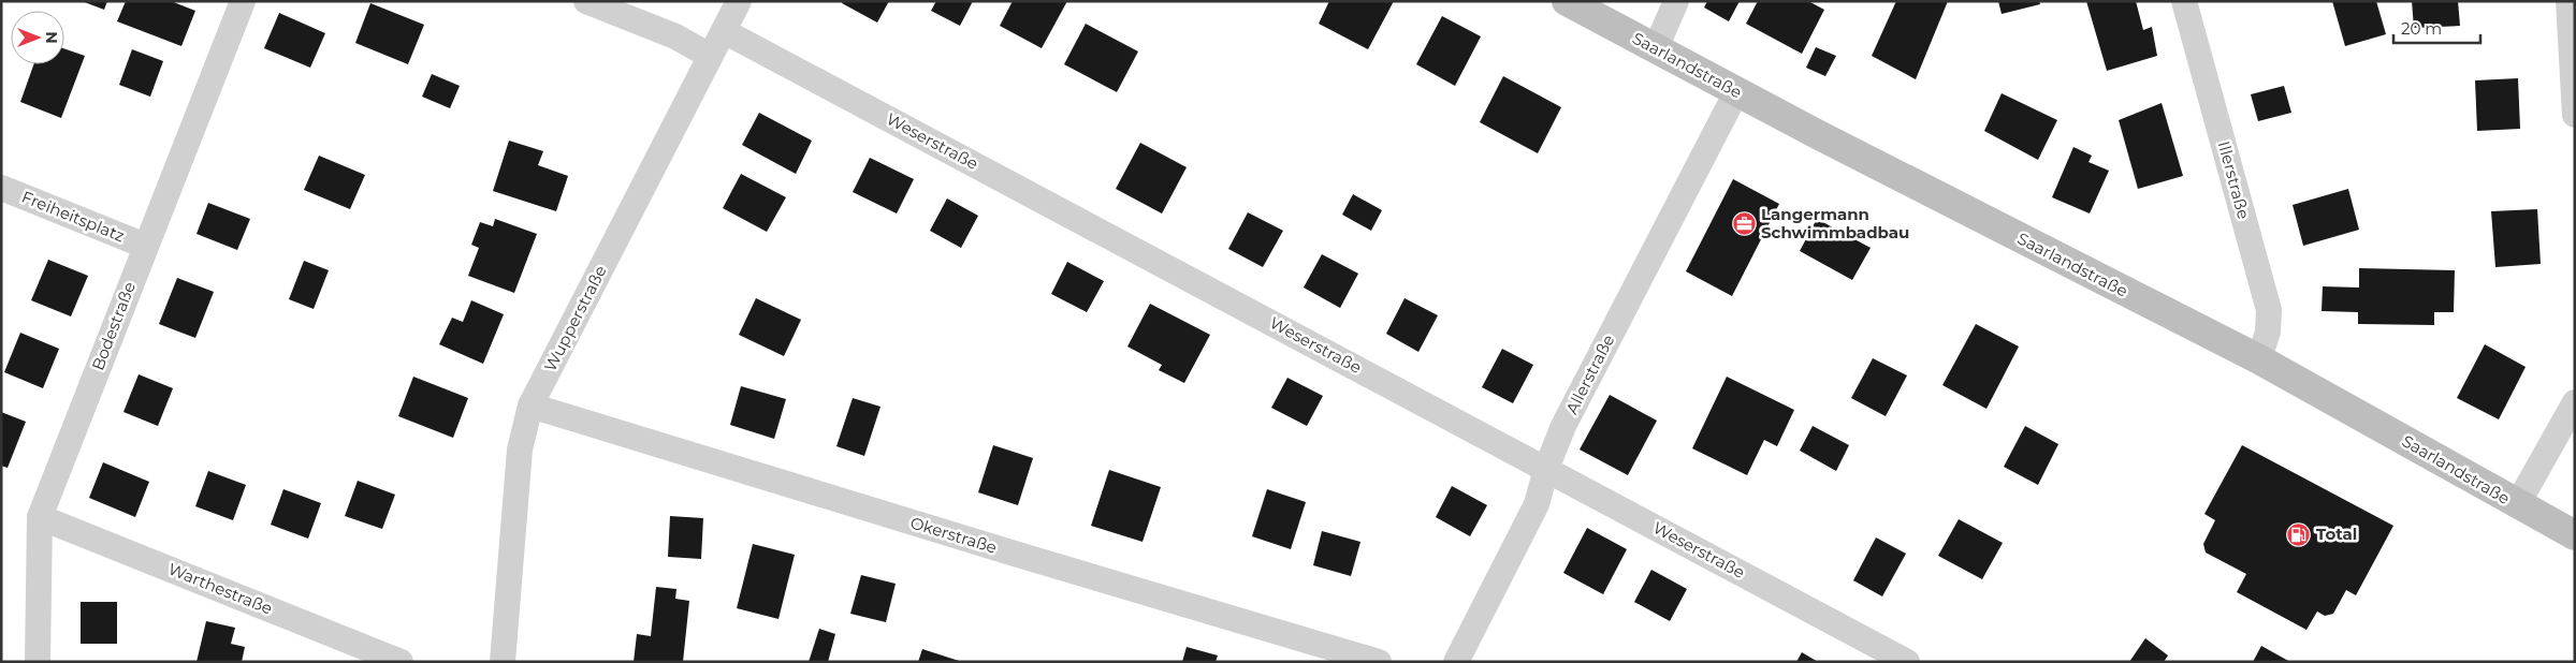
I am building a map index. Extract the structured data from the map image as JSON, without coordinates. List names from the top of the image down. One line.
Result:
{"streets":{"street":["Saarlandstraße","Weserstraße","Illerstraße","Freiheitsplatz","Wupperstraße","Bodestraße","Allerstraße","Okerstraße","Warthestraße"]},"crossings":[["Saarlandstraße","Illerstraße"],["Saarlandstraße","Allerstraße"],["Weserstraße","Wupperstraße"],["Weserstraße","Allerstraße"],["Freiheitsplatz","Bodestraße"],["Wupperstraße","Okerstraße"],["Bodestraße","Warthestraße"]],"places":{"office":["Langermann Schwimmbadbau"],"fuel station":["Total"]},"scale_bar":"20 m","north":"right"}
